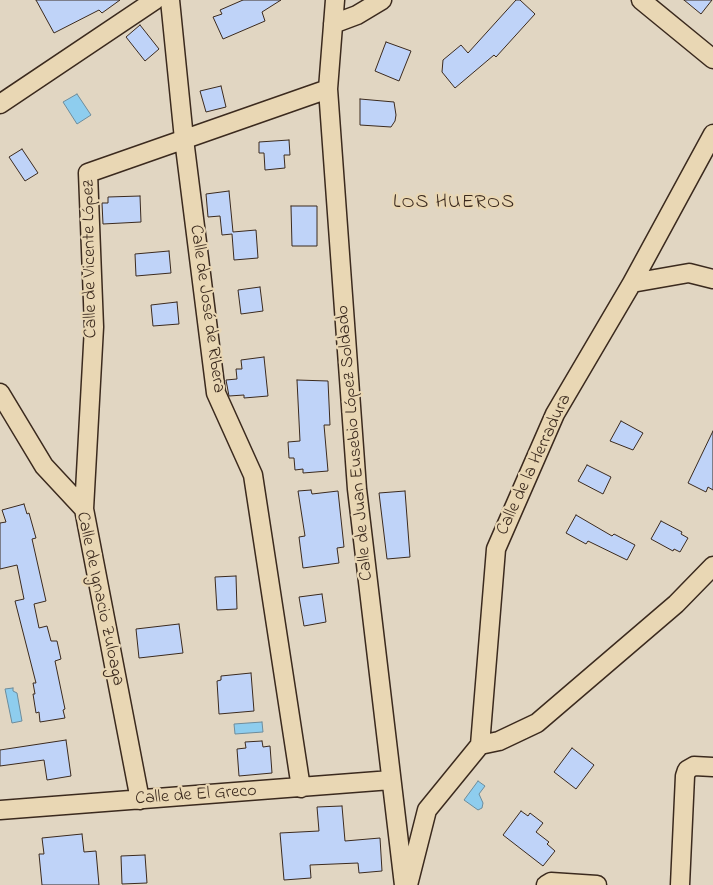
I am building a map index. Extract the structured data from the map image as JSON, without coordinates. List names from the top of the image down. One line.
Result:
{"streets":{"street":["Calle de Vicente López","Calle de José de Ribera","Calle de Juan Eusebio López Soldado","Calle de la Herradura","Calle de Ignacio Zuloaga","Calle de El Greco"]},"crossings":[["Calle de Vicente López","Calle de José de Ribera"],["Calle de Vicente López","Calle de Juan Eusebio López Soldado"],["Calle de Vicente López","Calle de Ignacio Zuloaga"],["Calle de José de Ribera","Calle de El Greco"],["Calle de Juan Eusebio López Soldado","Calle de El Greco"],["Calle de Ignacio Zuloaga","Calle de El Greco"]],"districts":["LOS HUEROS"]}
